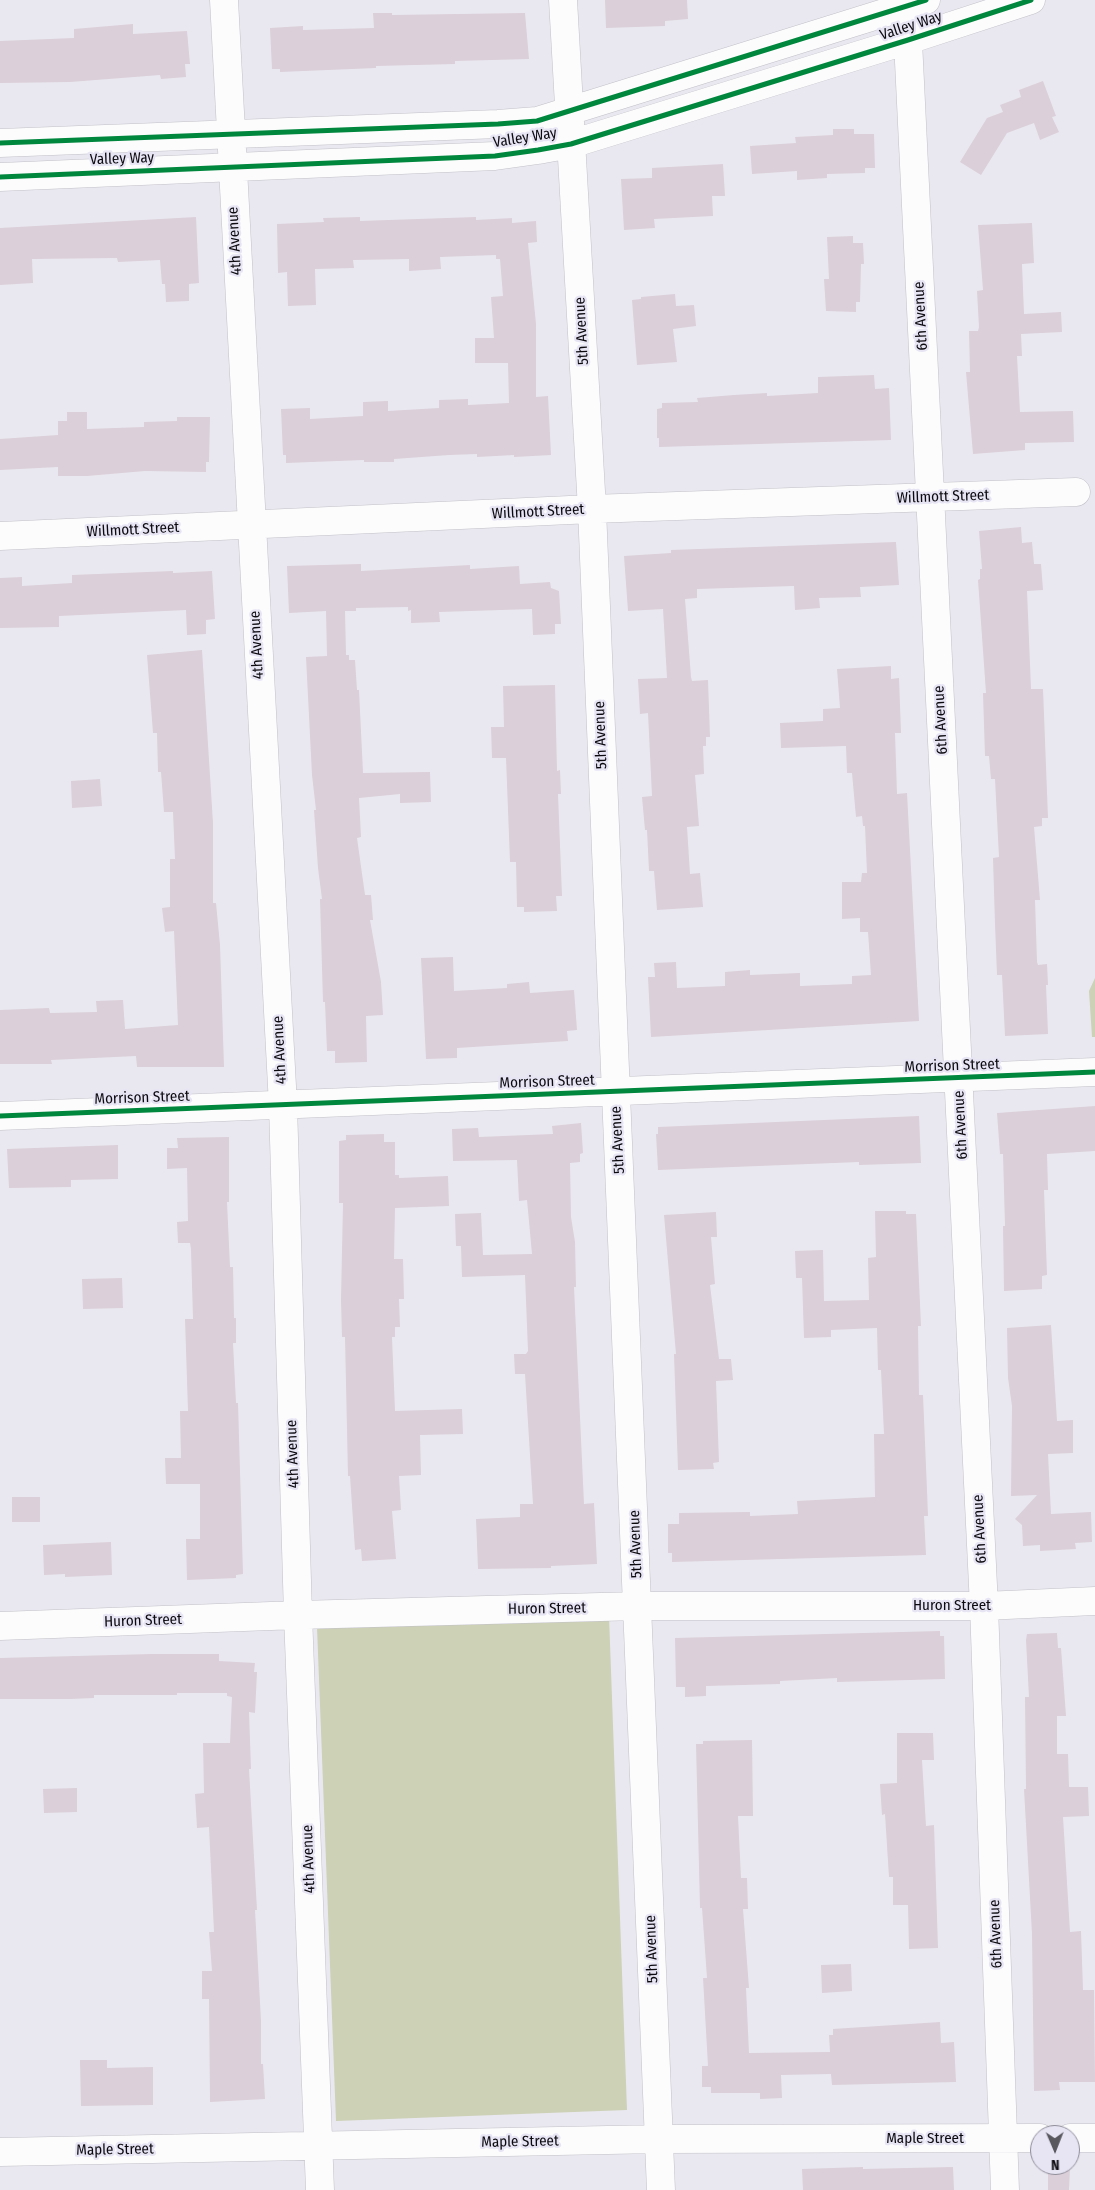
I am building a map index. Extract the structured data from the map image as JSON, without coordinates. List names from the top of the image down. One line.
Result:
{"streets":{"street":["Valley Way","4th Avenue","6th Avenue","5th Avenue","Willmott Street","Morrison Street","Huron Street","Maple Street"]},"crossings":[["Valley Way","4th Avenue"],["Valley Way","6th Avenue"],["Valley Way","5th Avenue"],["4th Avenue","Willmott Street"],["4th Avenue","Morrison Street"],["4th Avenue","Huron Street"],["4th Avenue","Maple Street"],["6th Avenue","Willmott Street"],["6th Avenue","Morrison Street"],["6th Avenue","Huron Street"],["6th Avenue","Maple Street"],["5th Avenue","Willmott Street"],["5th Avenue","Morrison Street"],["5th Avenue","Huron Street"],["5th Avenue","Maple Street"]],"north":"bottom"}
